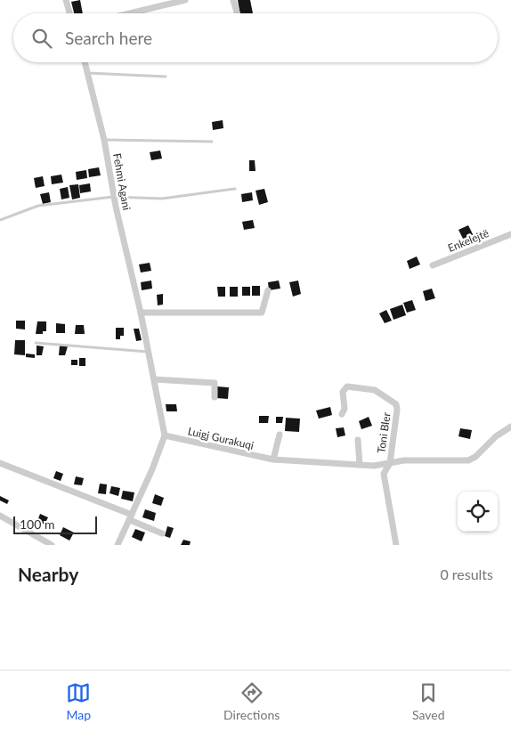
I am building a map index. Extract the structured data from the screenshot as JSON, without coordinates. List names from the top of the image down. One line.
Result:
{"streets":{"street":["Fehmi Agani","Enkelejtë","Toni Bler","Luigj Gurakuqi"]},"crossings":[["Fehmi Agani","Luigj Gurakuqi"],["Toni Bler","Luigj Gurakuqi"]],"scale_bar":"100 m","page":{"search":"Search here","scale":"100 m","heading":["Nearby","0 results"],"nav":["Map","Directions","Saved"]}}
